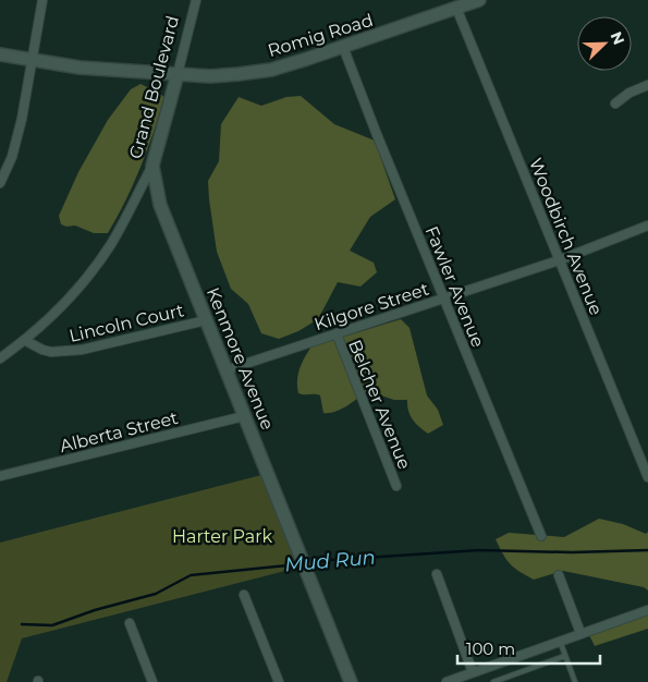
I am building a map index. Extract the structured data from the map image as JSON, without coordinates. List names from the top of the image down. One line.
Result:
{"streets":{"street":["Romig Road","Grand Boulevard","Woodbirch Avenue","Fawler Avenue","Kilgore Street","Lincoln Court","Kenmore Avenue","Belcher Avenue","Alberta Street"]},"crossings":[["Romig Road","Grand Boulevard"],["Romig Road","Woodbirch Avenue"],["Romig Road","Fawler Avenue"],["Grand Boulevard","Lincoln Court"],["Grand Boulevard","Kenmore Avenue"],["Woodbirch Avenue","Kilgore Street"],["Fawler Avenue","Kilgore Street"],["Kilgore Street","Kenmore Avenue"],["Kilgore Street","Belcher Avenue"],["Lincoln Court","Kenmore Avenue"],["Kenmore Avenue","Alberta Street"]],"water":["Mud Run"],"parks":["Harter Park"],"scale_bar":"100 m","north":"top right"}
